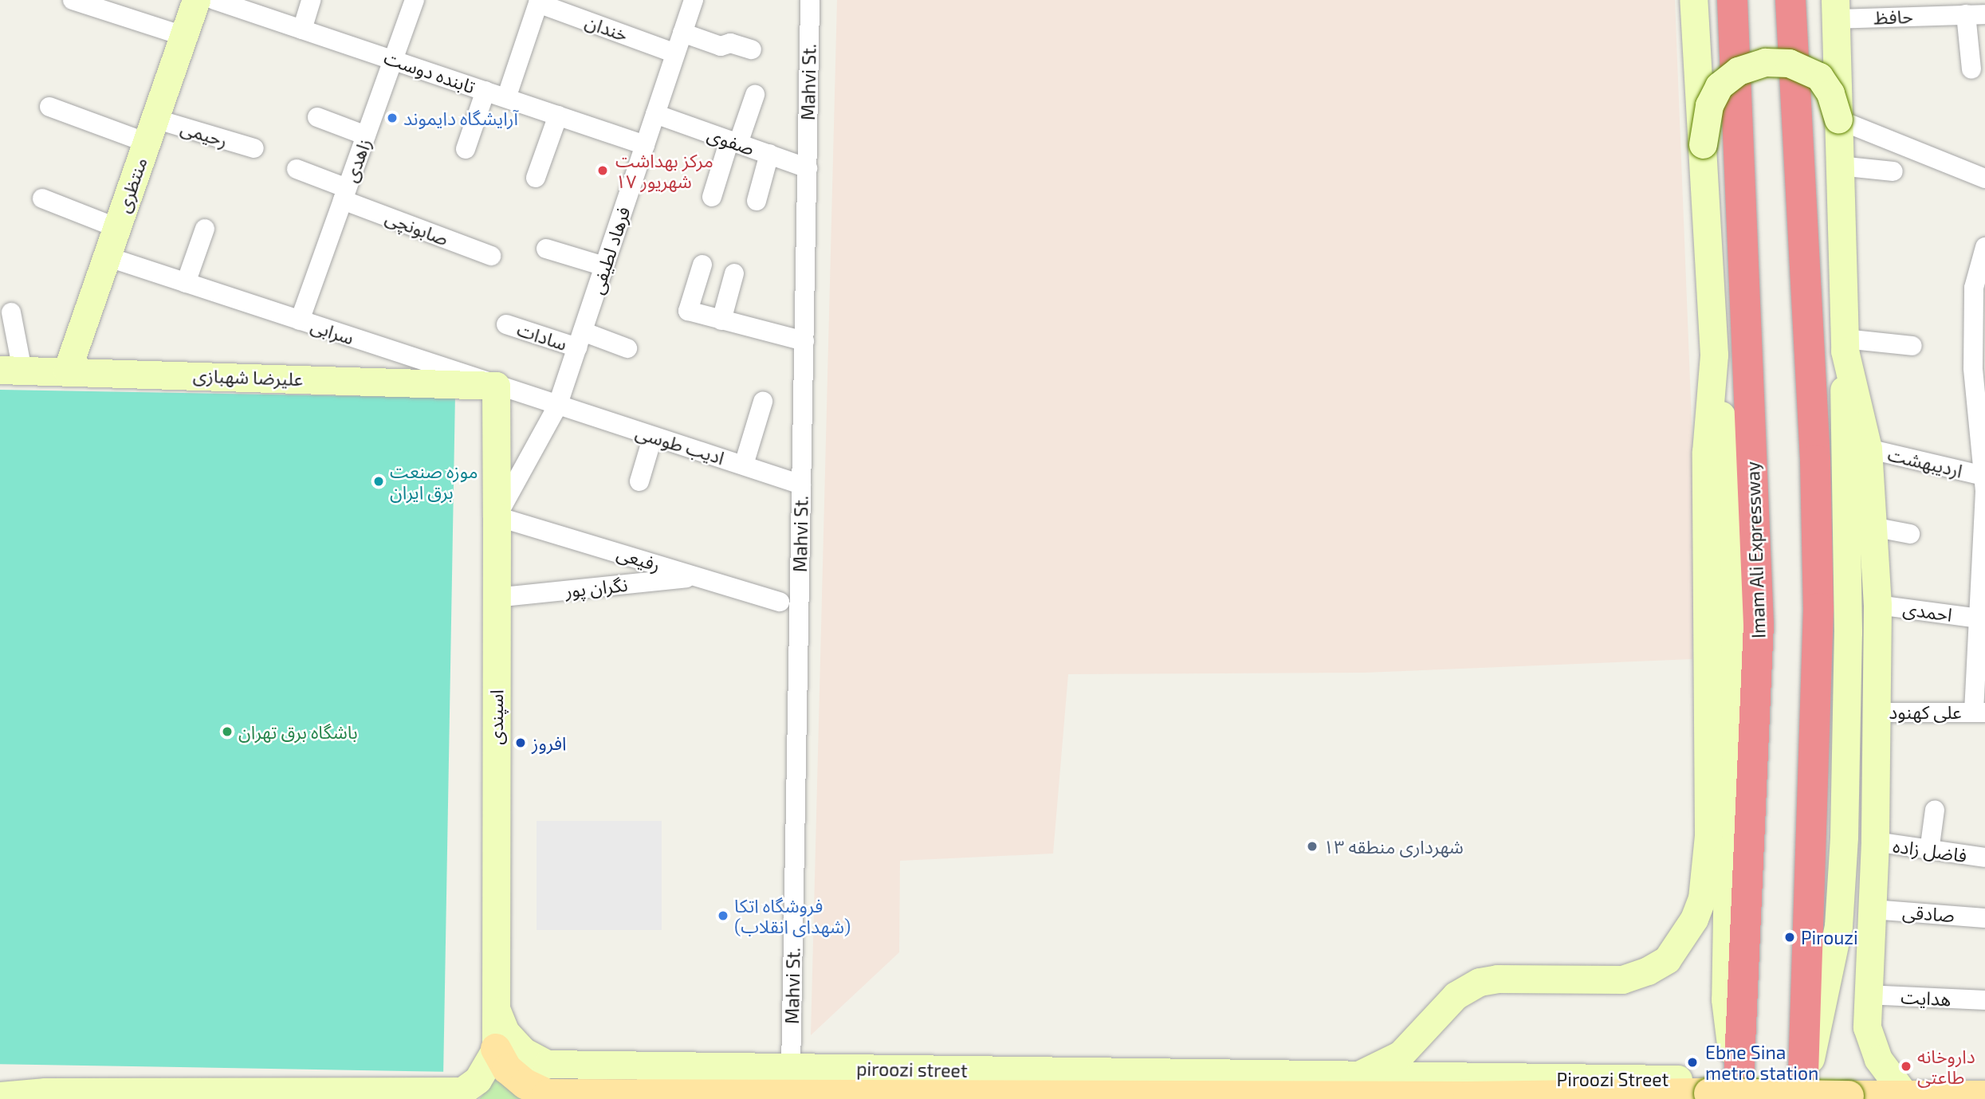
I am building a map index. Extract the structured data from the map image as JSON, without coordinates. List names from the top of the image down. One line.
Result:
{"streets":{"highway":["Imam Ali Expressway"],"main road":["منتظری","علیرضا شهبازی","اسپندی","piroozi street","Piroozi Street"],"street":["حافظ","خندان","تابنده دوست","Mahvi St.","رحیمی","صفوی","زاهدی","صابونچی","فرهاد لطیفی","سرابی","سادات","ادیب طوسی","اردیبهشت","رفیعی","نگران پور","احمدی","علی کهنود","فاضل زاده","صادقی","هدایت"]},"crossings":[["خندان","تابنده دوست"],["خندان","فرهاد لطیفی"],["تابنده دوست","زاهدی"],["تابنده دوست","فرهاد لطیفی"],["Mahvi St.","صفوی"],["Mahvi St.","ادیب طوسی"],["Mahvi St.","piroozi street"],["رحیمی","منتظری"],["صفوی","فرهاد لطیفی"],["زاهدی","صابونچی"],["زاهدی","سرابی"],["منتظری","سرابی"],["منتظری","علیرضا شهبازی"],["فرهاد لطیفی","سرابی"],["فرهاد لطیفی","سادات"],["فرهاد لطیفی","ادیب طوسی"],["فرهاد لطیفی","رفیعی"],["فرهاد لطیفی","اسپندی"],["سرابی","علیرضا شهبازی"],["سرابی","ادیب طوسی"],["سرابی","اسپندی"],["علیرضا شهبازی","اسپندی"],["Imam Ali Expressway","Piroozi Street"],["رفیعی","نگران پور"],["رفیعی","اسپندی"],["نگران پور","اسپندی"],["اسپندی","piroozi street"],["اسپندی","Piroozi Street"],["piroozi street","Piroozi Street"]],"places":["آرایشگاه دایموند","مرکز بهداشت ۱۷ شهریور","موزه صنعت برق ایران","باشگاه برق تهران","افروز","شهرداری منطقه ۱۳","فروشگاه اتکا (شهدای انقلاب)","Pirouzi","Ebne Sina metro station","داروخانه طاعتی"]}
